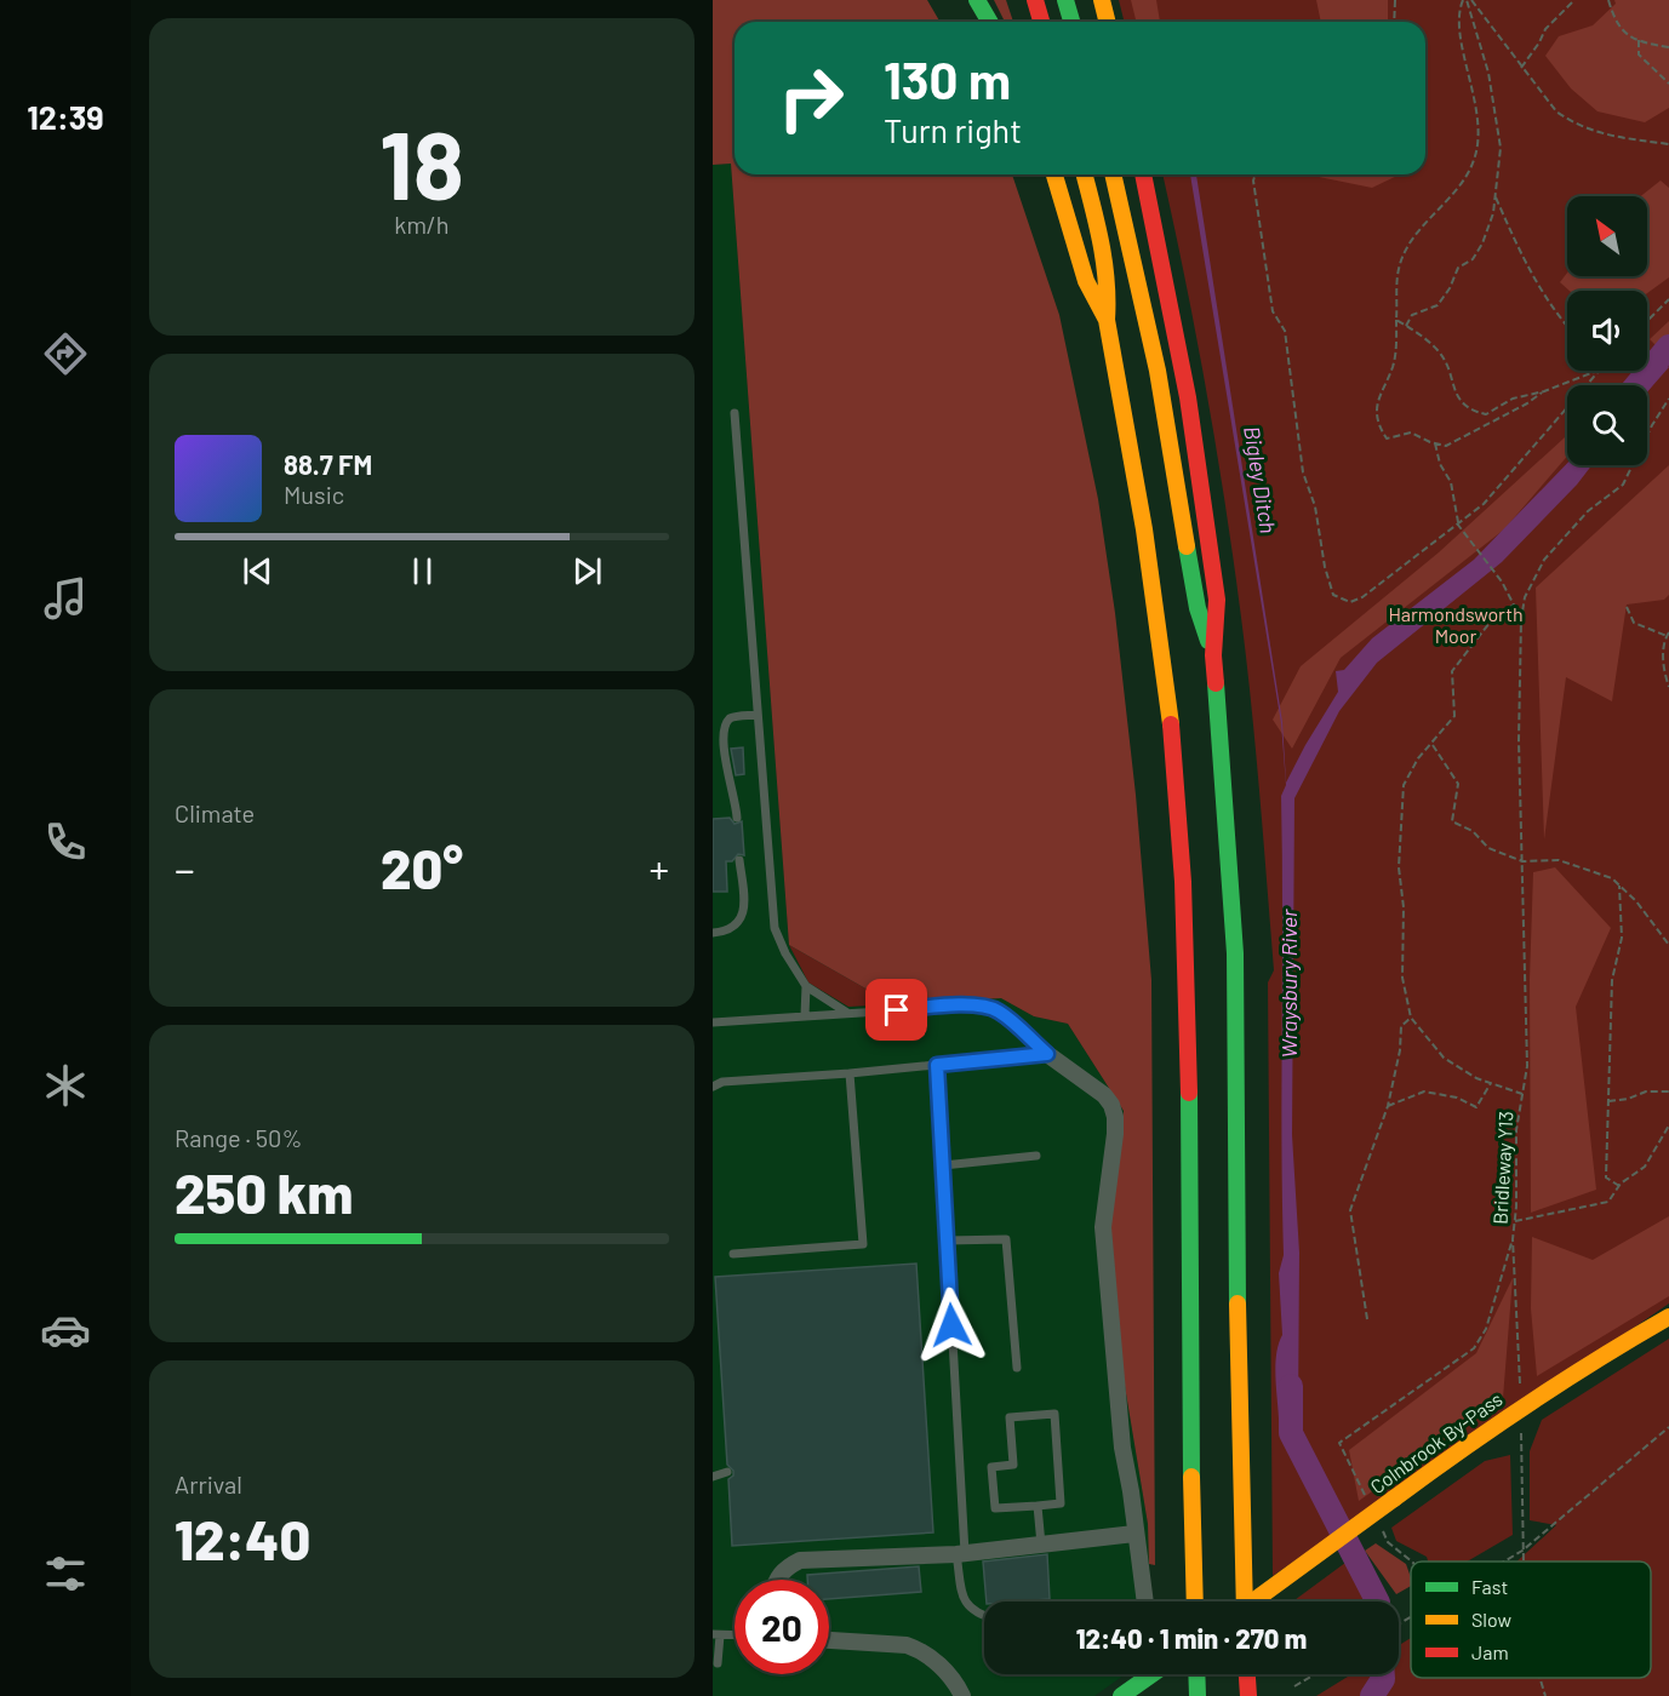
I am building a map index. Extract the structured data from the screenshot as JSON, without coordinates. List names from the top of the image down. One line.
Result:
{"streets":{"highway":["Colnbrook By-Pass"],"path":["Bridleway Y13"]},"crossings":[["Bridleway Y13","Colnbrook By-Pass"]],"water":["Bigley Ditch","Wraysbury River"],"parks":["Harmondsworth Moor"],"legend":["Fast","Slow","Jam"],"north":"top left","page":{"tabs":"12:39","tile":[["18","km/h"],"Climate",["Range · 50%","250 km"],["Arrival","12:40"]],"turn":["130 m","Turn right"],"song":["88.7 FM","Music"],"heat":["−","20°","+"],"limit":"20","trip":"12:40 · 1 min · 270 m"}}
